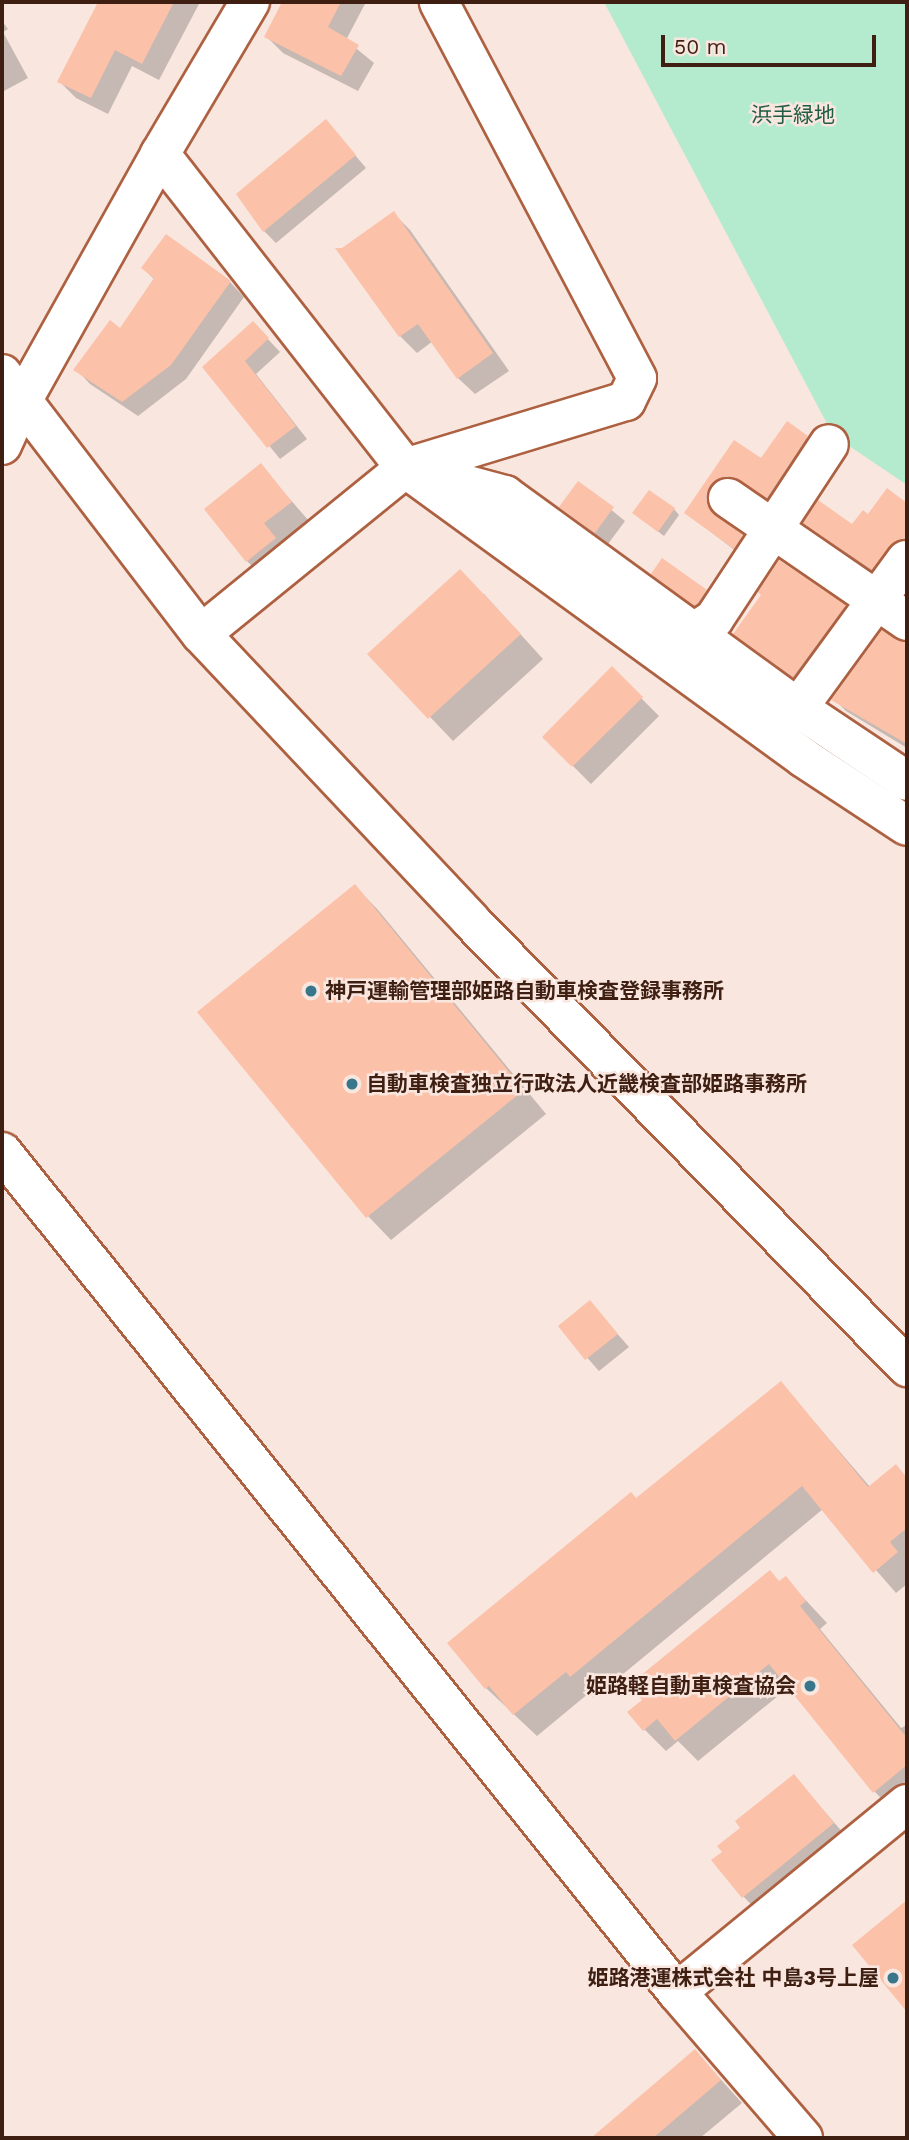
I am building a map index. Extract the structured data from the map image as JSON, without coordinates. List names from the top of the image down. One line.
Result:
{"parks":["浜手緑地"],"places":["神戸運輸管理部姫路自動車検査登録事務所","自動車検査独立行政法人近畿検査部姫路事務所","姫路軽自動車検査協会","姫路港運株式会社 中島3号上屋"],"scale_bar":"50 m"}
